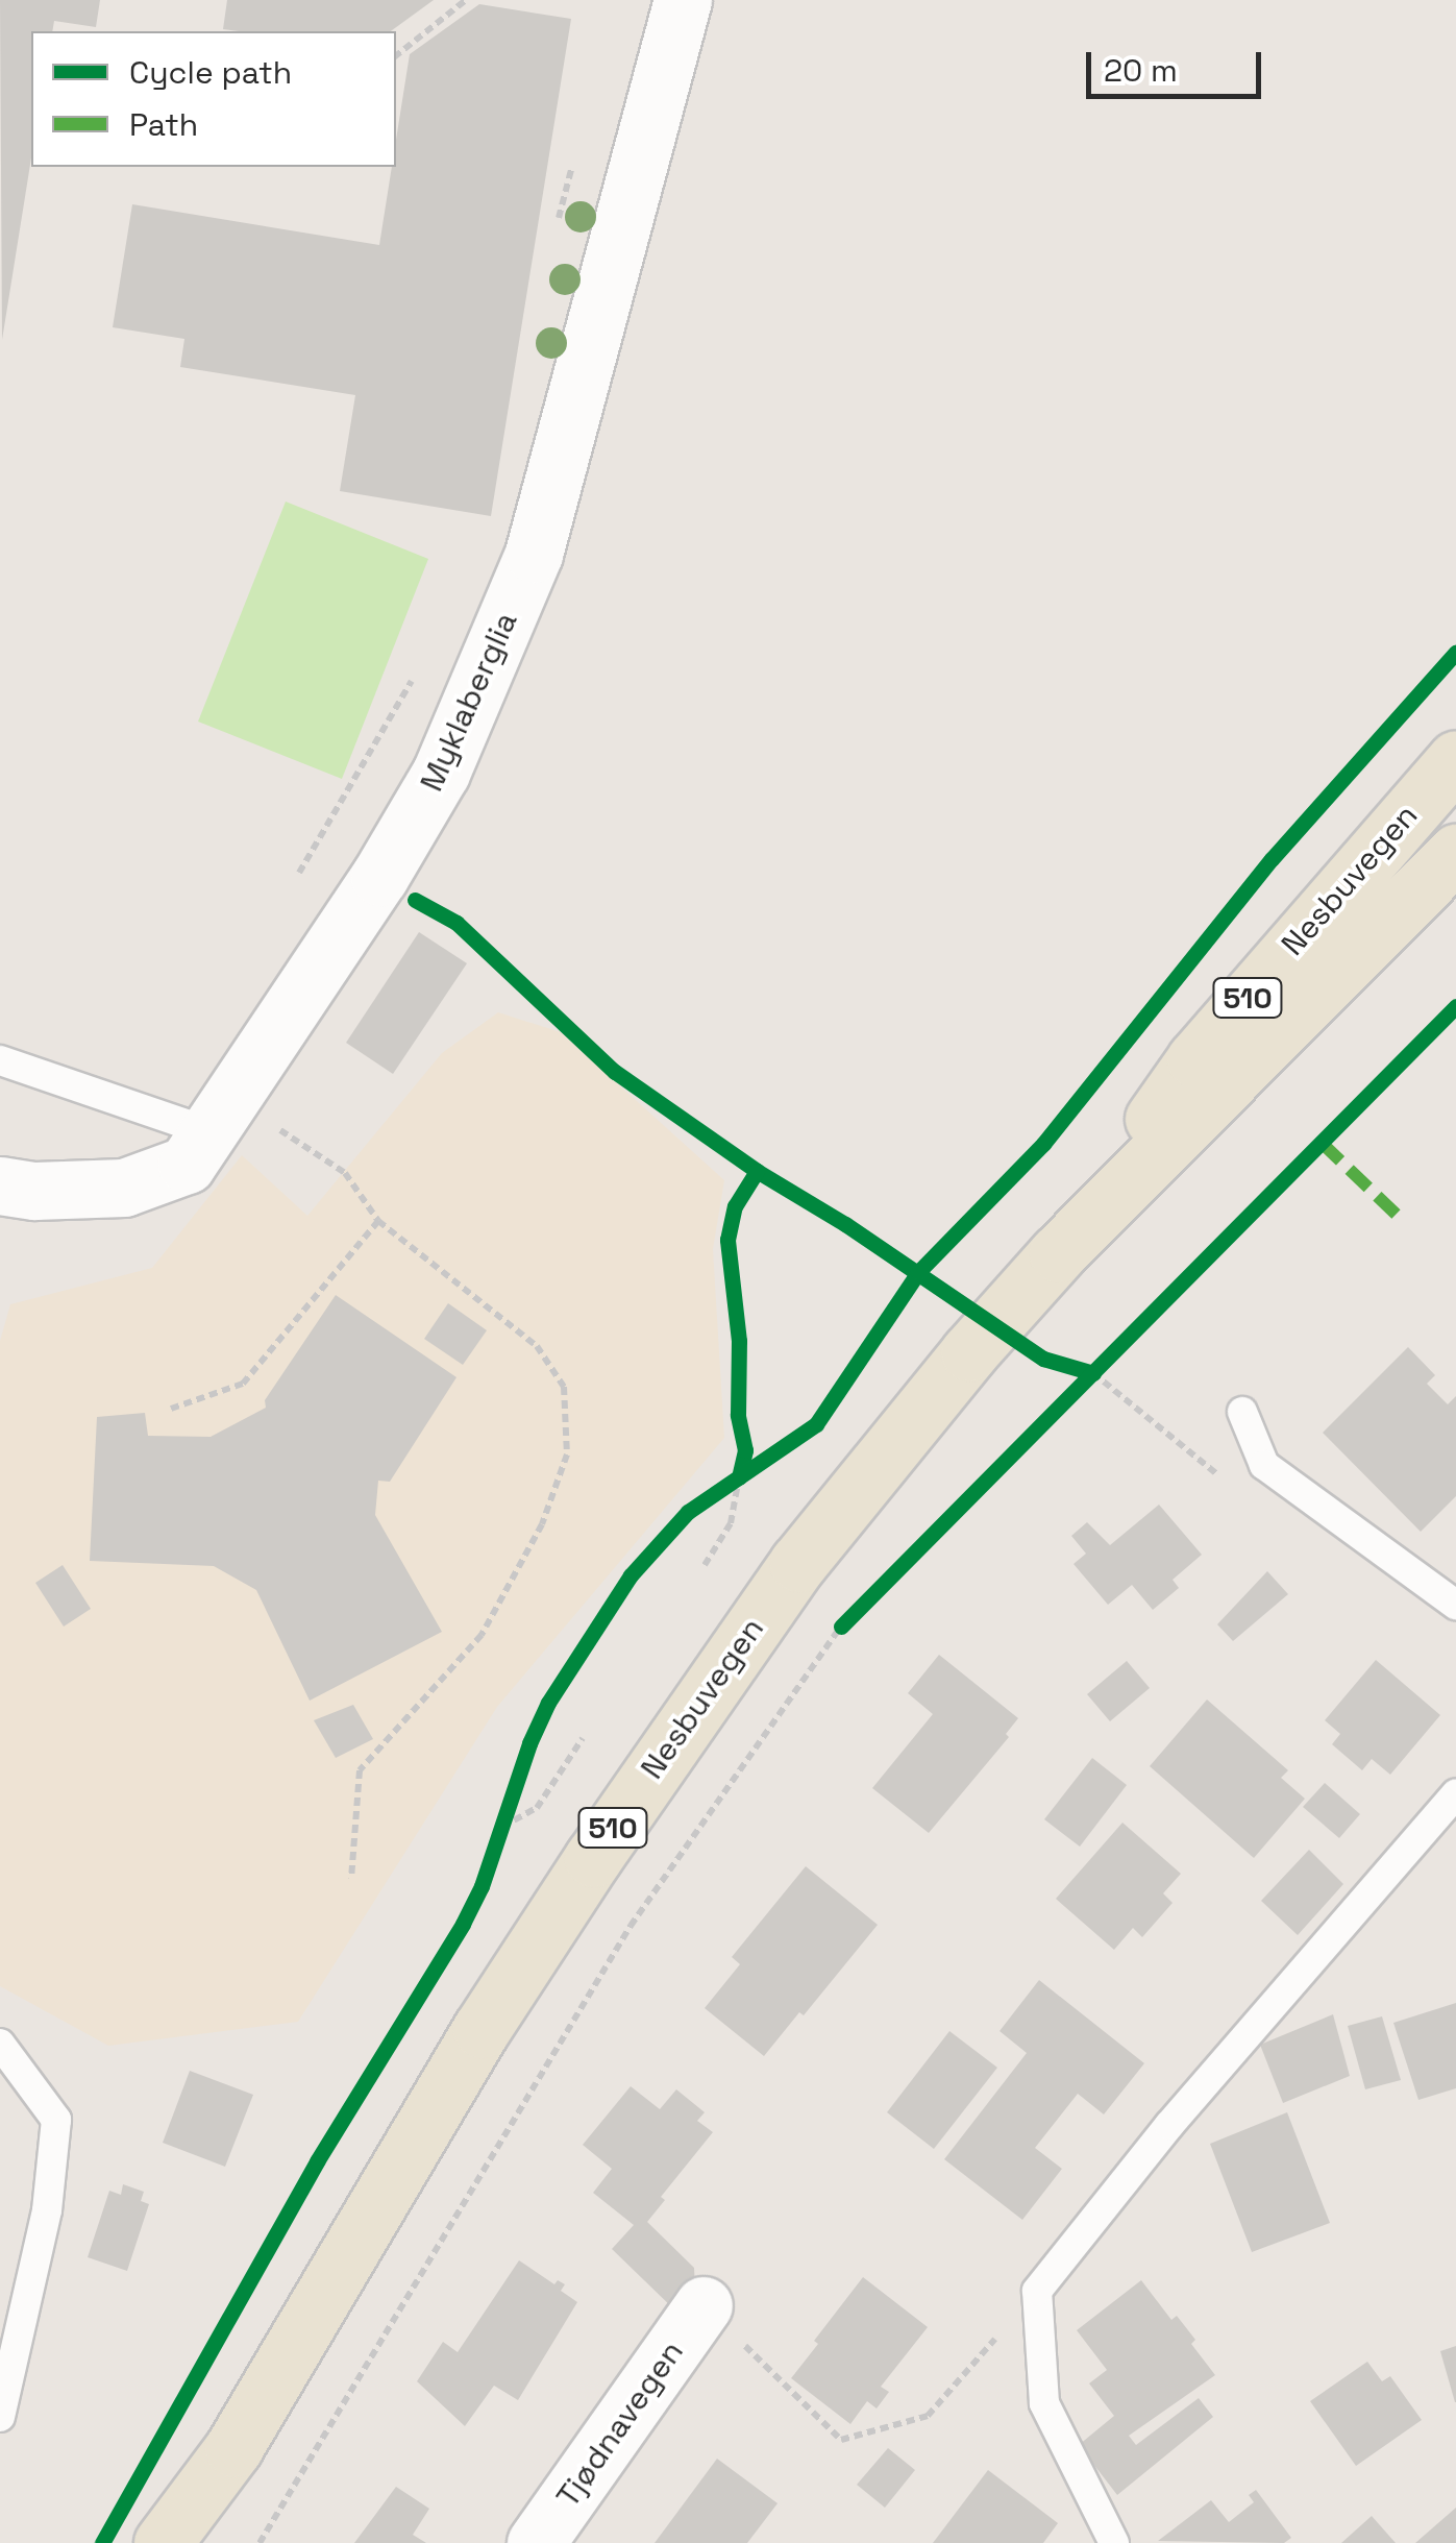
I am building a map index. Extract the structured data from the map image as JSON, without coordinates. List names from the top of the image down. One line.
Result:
{"streets":{"main road":["Nesbuvegen","510"],"street":["Myklaberglia","Tjødnavegen"]},"legend":["Cycle path","Path"],"scale_bar":"20 m"}
